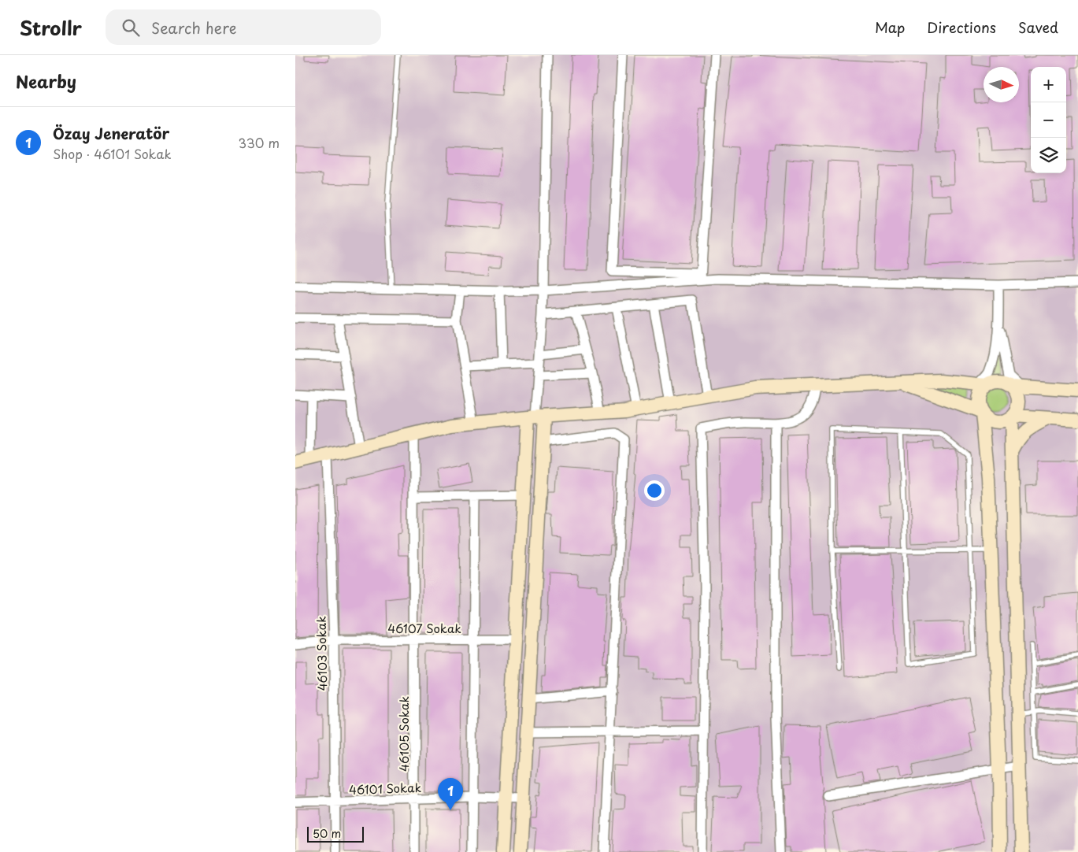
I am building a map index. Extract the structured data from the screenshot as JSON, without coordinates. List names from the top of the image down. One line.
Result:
{"streets":{"street":["46107 Sokak","46103 Sokak","46105 Sokak","46101 Sokak"]},"crossings":[["46107 Sokak","46103 Sokak"],["46107 Sokak","46105 Sokak"],["46103 Sokak","46101 Sokak"],["46105 Sokak","46101 Sokak"]],"scale_bar":"50 m","north":"right","page":{"header":"Strollr","search":"Search here","nav":["Map","Directions","Saved"],"heading":"Nearby","map_buttons":["+","−"],"list":[{"mark":"1","name":"Özay Jeneratör","note":"Shop · 46101 Sokak","value":"330 m"}],"pins":"1","scale":"50 m"}}
